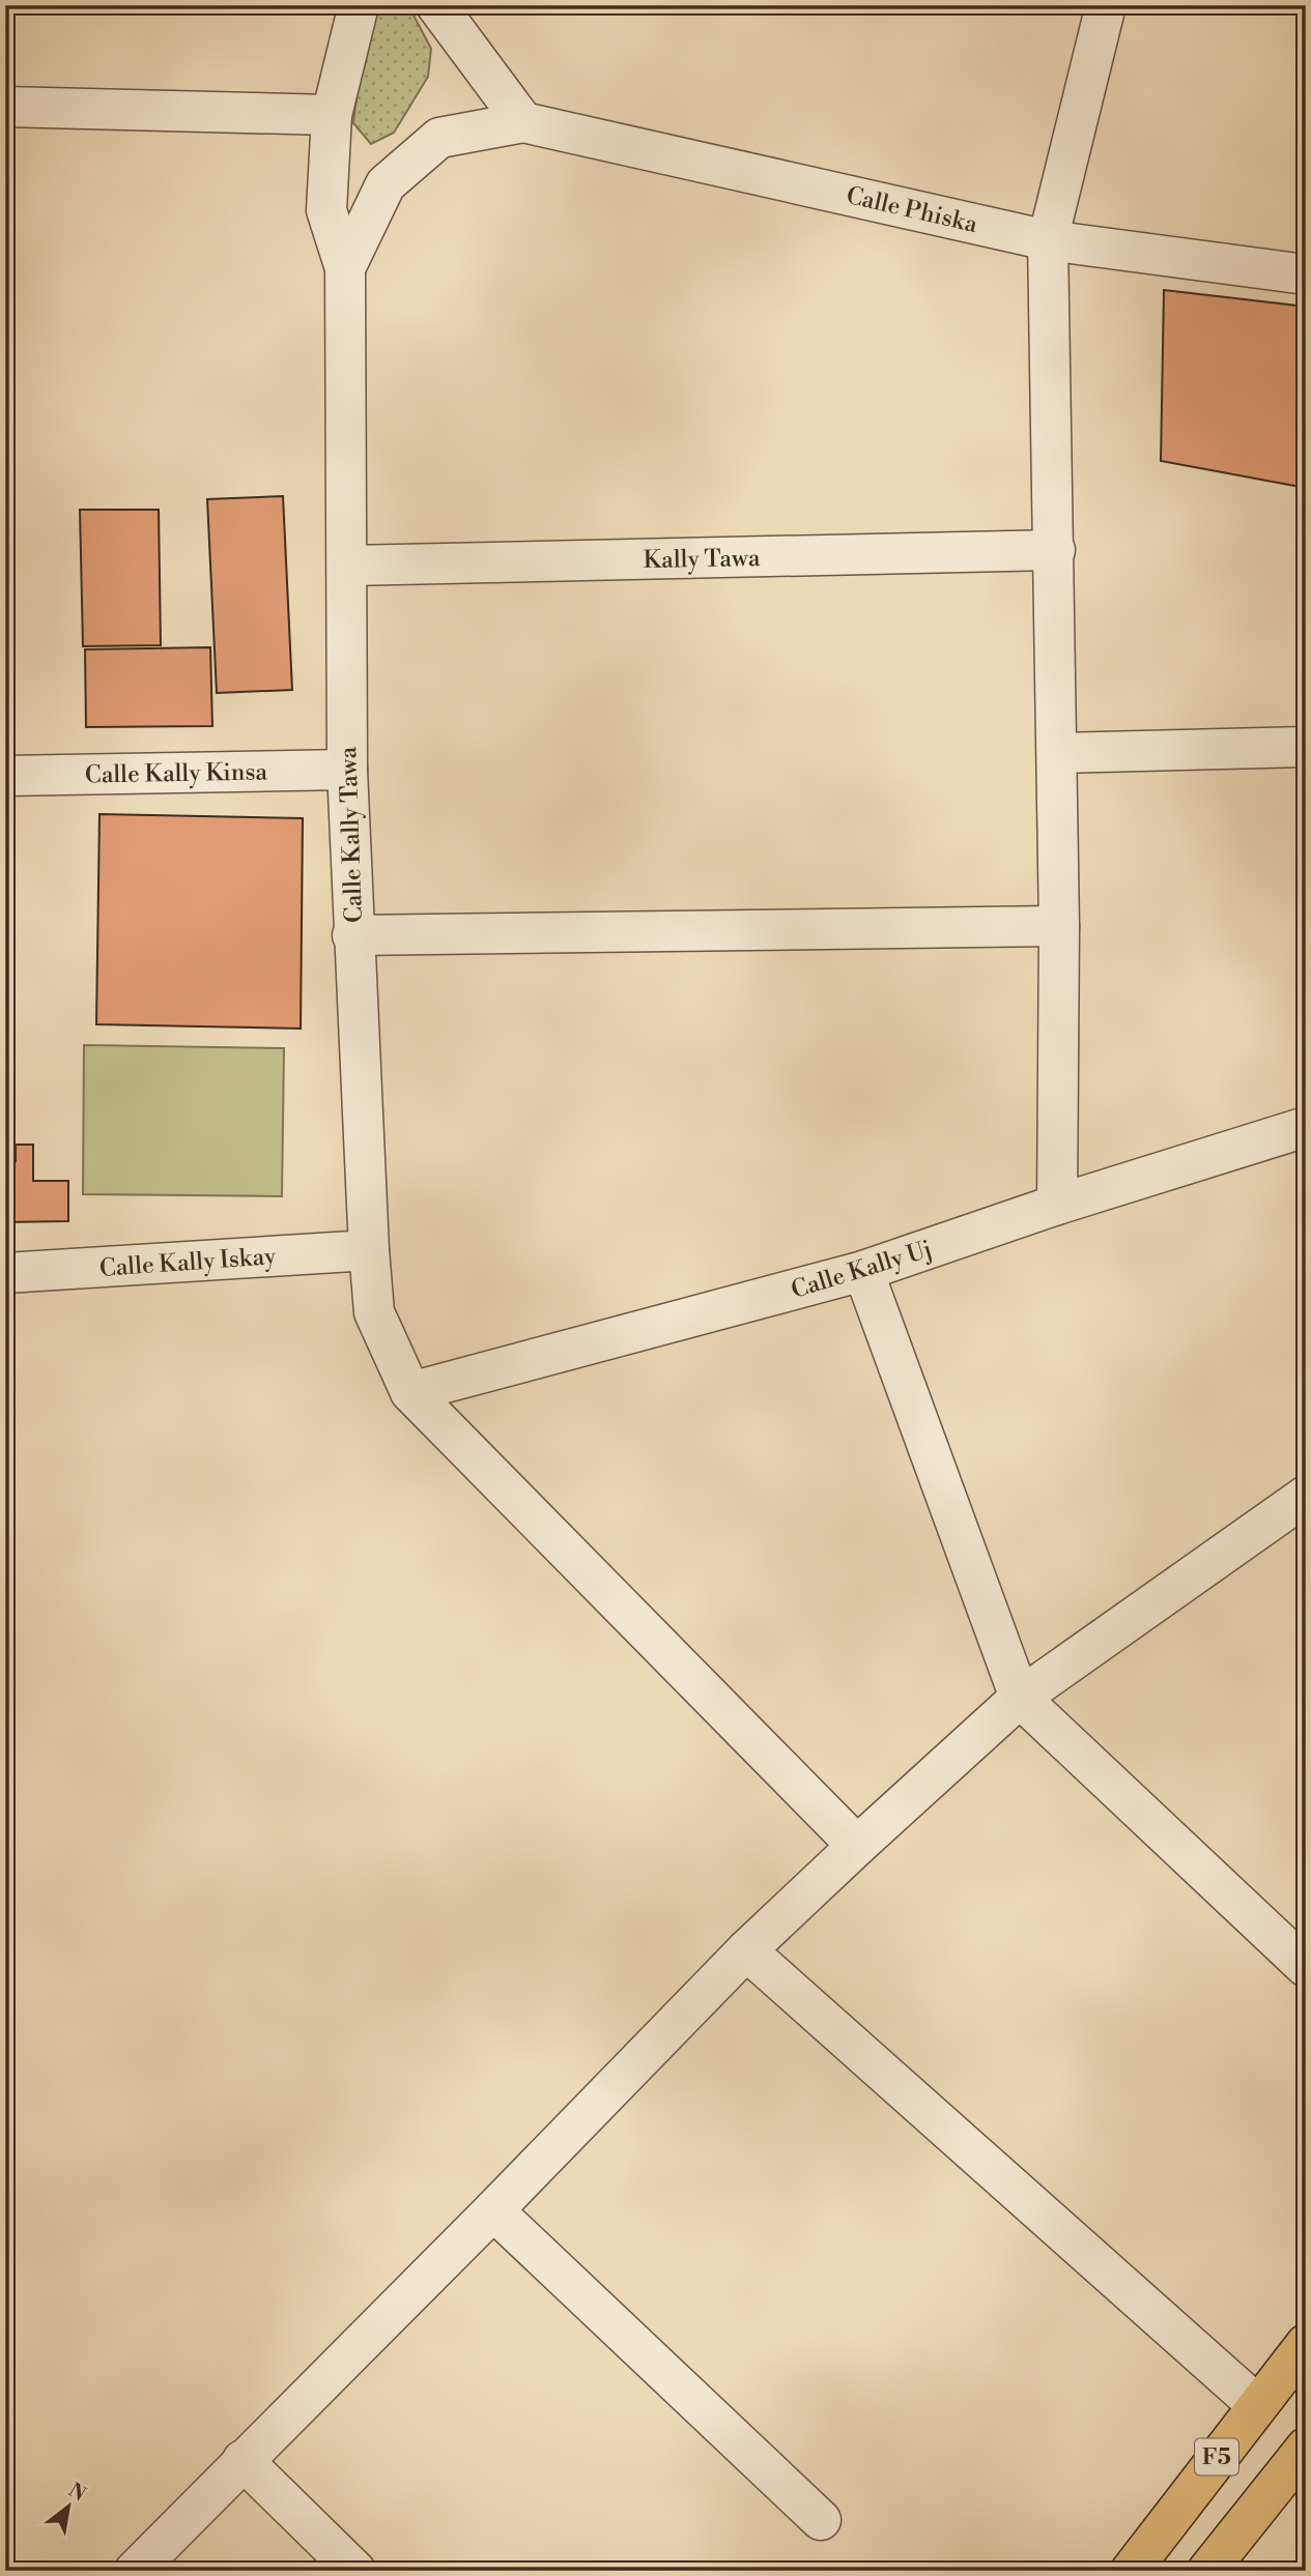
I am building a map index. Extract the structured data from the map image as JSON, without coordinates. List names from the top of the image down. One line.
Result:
{"streets":{"highway":["F5"],"street":["Calle Phiska","Kally Tawa","Calle Kally Kinsa","Calle Kally Tawa","Calle Kally Iskay","Calle Kally Uj"]},"crossings":[["Kally Tawa","Calle Kally Tawa"],["Calle Kally Kinsa","Calle Kally Tawa"],["Calle Kally Tawa","Calle Kally Iskay"],["Calle Kally Tawa","Calle Kally Uj"]],"north":"top right"}
